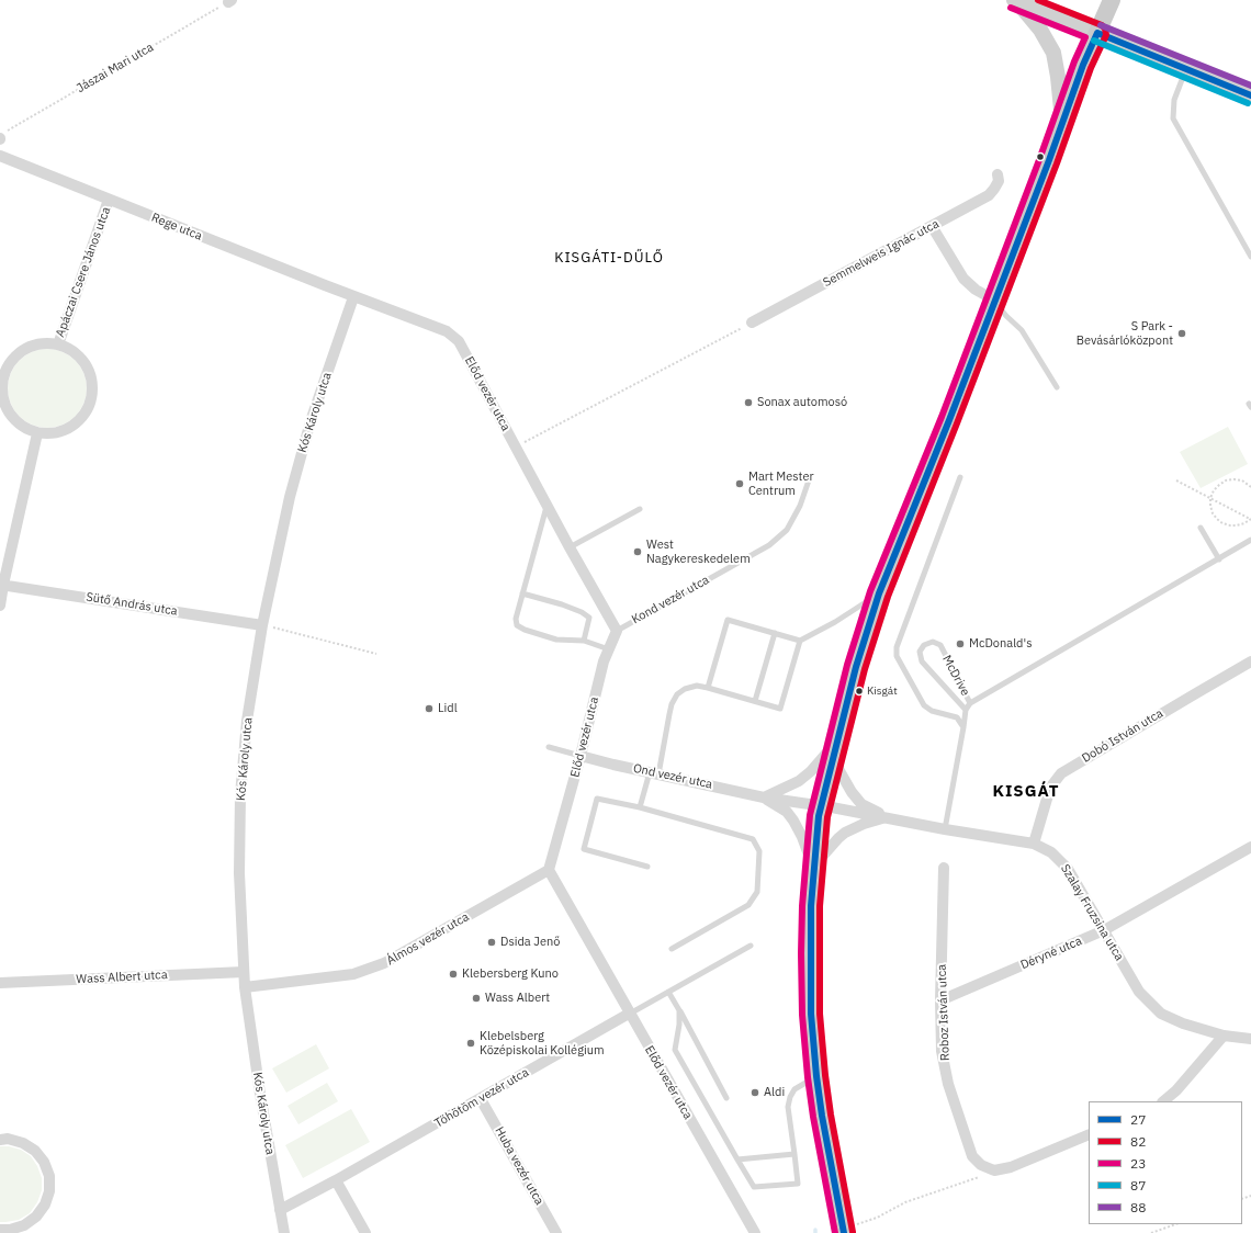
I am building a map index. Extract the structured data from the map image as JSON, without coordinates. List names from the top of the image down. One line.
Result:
{"streets":{"street":["Rege utca","Semmelweis Ignác utca","Apáczai Csere János utca","Előd vezér utca","Kós Károly utca","Sütő András utca","Dobó István utca","Ond vezér utca","Szalay Fruzsina utca","Álmos vezér utca","Déryné utca","Wass Albert utca","Roboz István utca","Töhötöm vezér utca","Huba vezér utca"],"lane":["Kond vezér utca","McDrive"],"path":["Jászai Mari utca"]},"crossings":[["Rege utca","Apáczai Csere János utca"],["Rege utca","Előd vezér utca"],["Rege utca","Kós Károly utca"],["Előd vezér utca","Kós Károly utca"],["Előd vezér utca","Kond vezér utca"],["Előd vezér utca","Ond vezér utca"],["Előd vezér utca","Álmos vezér utca"],["Előd vezér utca","Töhötöm vezér utca"],["Kós Károly utca","Sütő András utca"],["Kós Károly utca","Álmos vezér utca"],["Kós Károly utca","Wass Albert utca"],["Kós Károly utca","Töhötöm vezér utca"],["Dobó István utca","Szalay Fruzsina utca"],["Ond vezér utca","Szalay Fruzsina utca"],["Szalay Fruzsina utca","Déryné utca"],["Déryné utca","Roboz István utca"],["Töhötöm vezér utca","Huba vezér utca"]],"districts":["KISGÁTI-DŰLŐ","KISGÁT"],"places":["S Park - Bevásárlóközpont","Sonax automosó","Mart Mester Centrum","West Nagykereskedelem","McDonald's","Kisgát","Lidl","Dsida Jenő","Klebersberg Kuno","Wass Albert","Klebelsberg Középiskolai Kollégium","Aldi"],"lines":["transit line 82","transit line 23","transit line 88","transit line 27","transit line 87"],"legend":["27","82","23","87","88"]}
